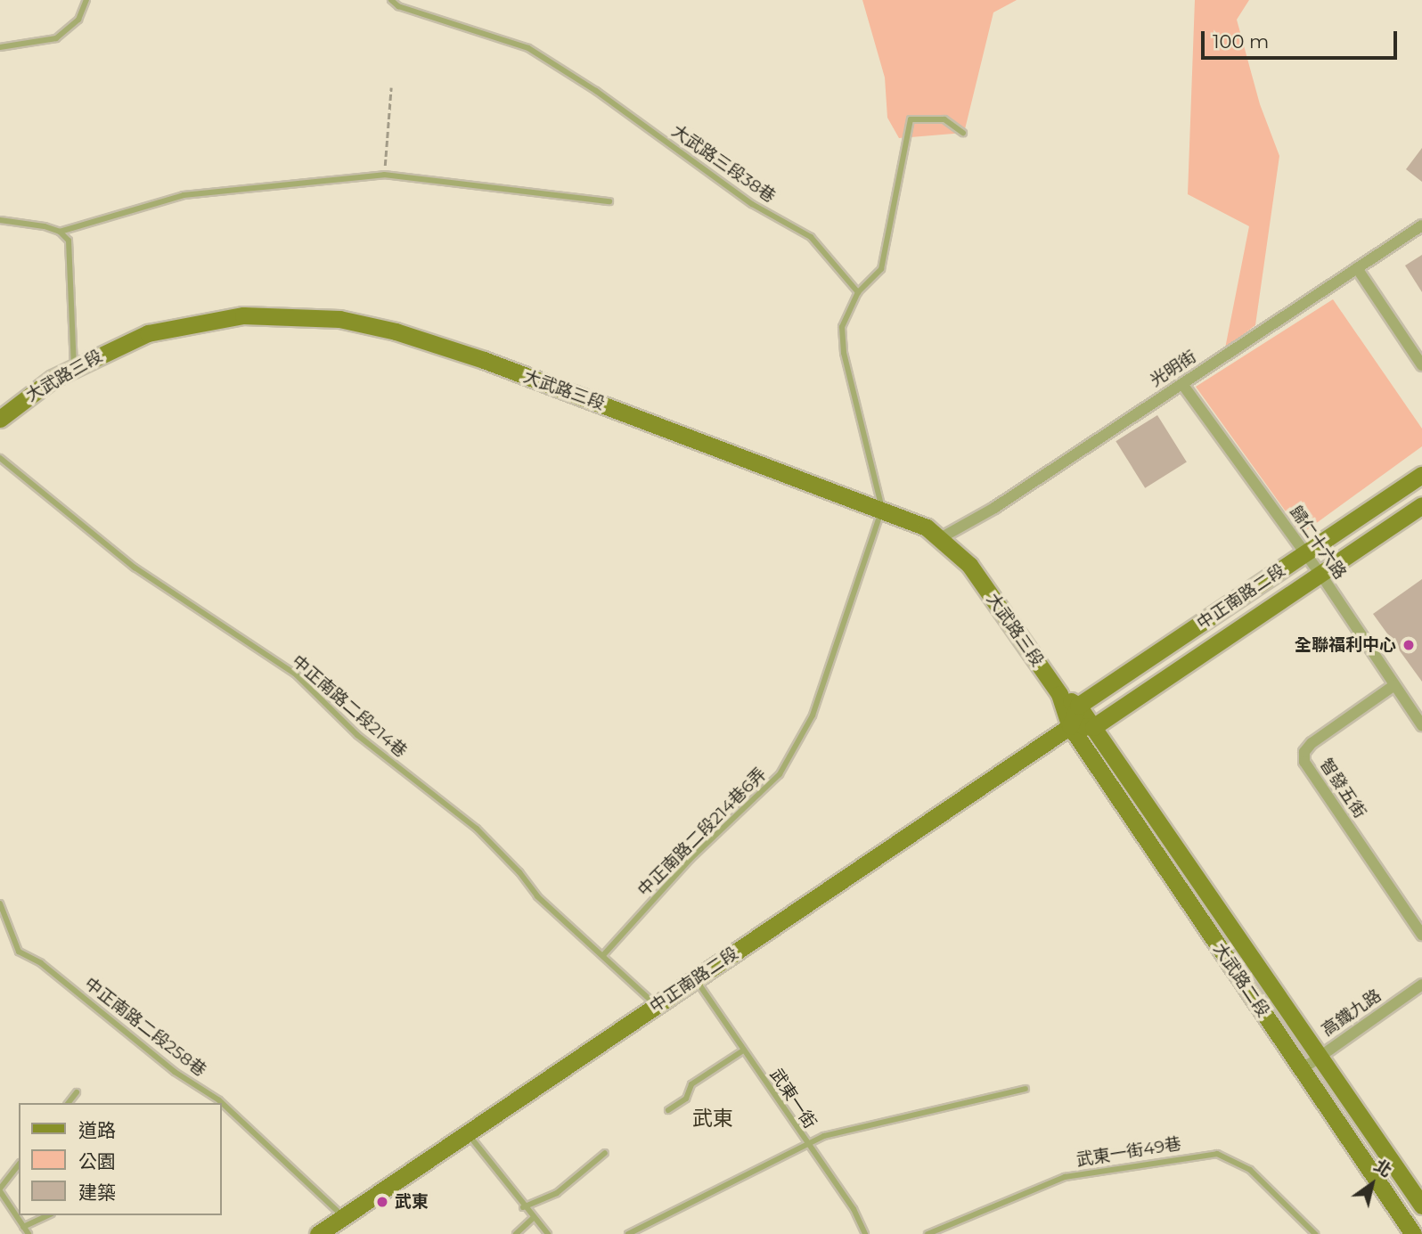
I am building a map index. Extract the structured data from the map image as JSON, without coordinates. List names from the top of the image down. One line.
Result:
{"streets":{"street":["光明街","大武路三段","歸仁十六路","中正南路二段","智發五街","大武路二段","高鐵九路"],"lane":["大武路三段38巷","中正南路二段214巷","中正南路二段214巷6弄","中正南路二段258巷","武東一街","武東一街49巷"]},"crossings":[["光明街","大武路三段"],["光明街","歸仁十六路"],["大武路三段","中正南路二段"],["大武路三段","中正南路二段214巷6弄"],["大武路三段","大武路二段"],["歸仁十六路","中正南路二段"],["歸仁十六路","智發五街"],["中正南路二段","中正南路二段214巷"],["中正南路二段","大武路二段"],["中正南路二段","中正南路二段258巷"],["中正南路二段","武東一街"],["中正南路二段214巷","中正南路二段214巷6弄"],["大武路二段","高鐵九路"]],"districts":["武東"],"places":["全聯福利中心","武東"],"legend":["道路","公園","建築"],"scale_bar":"100 m","north":"top right"}
